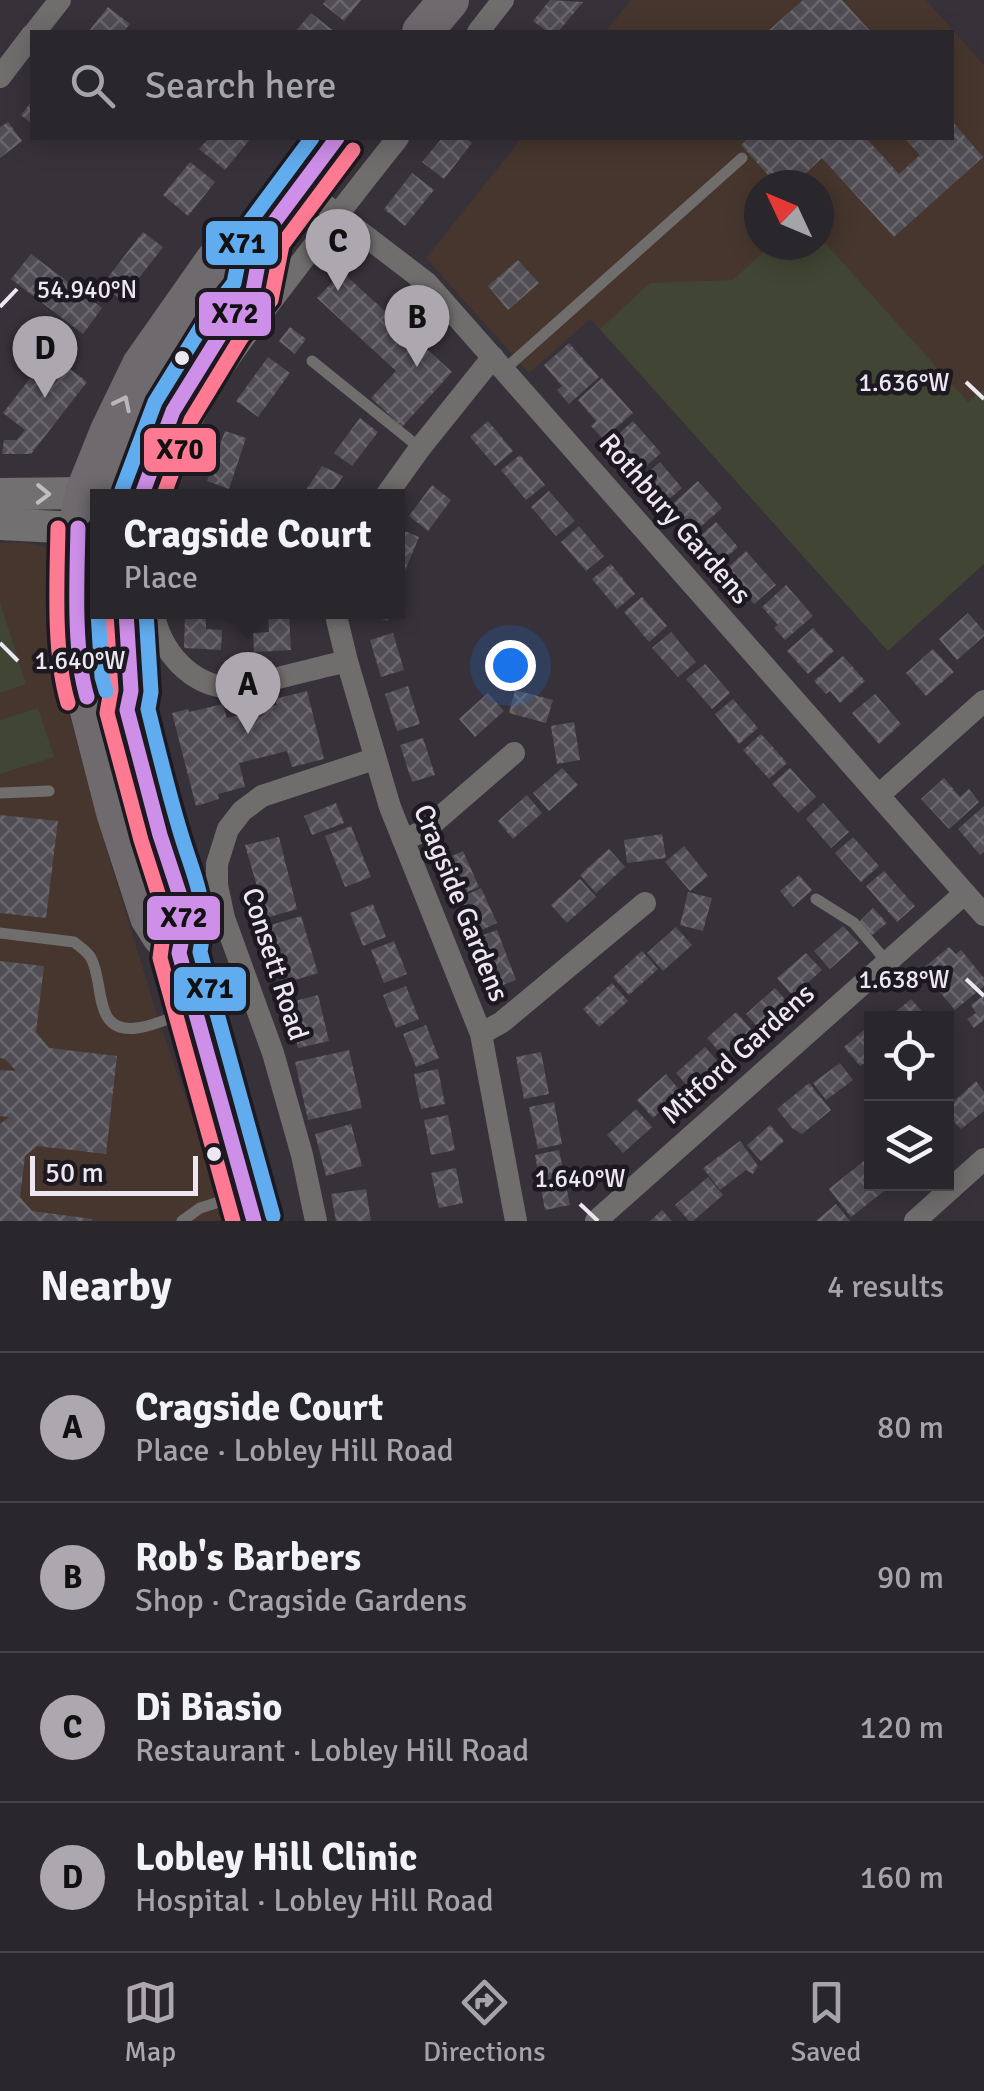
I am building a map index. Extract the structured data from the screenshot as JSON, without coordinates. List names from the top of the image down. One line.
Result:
{"streets":{"street":["Rothbury Gardens","Cragside Gardens","Consett Road","Mitford Gardens"]},"crossings":[["Rothbury Gardens","Mitford Gardens"],["Cragside Gardens","Consett Road"]],"lines":["transit line X72","transit line X71","transit line X70"],"scale_bar":"50 m","north":"top left","page":{"search":"Search here","pins":["C","B","D","A"],"popup":["Cragside Court","Place"],"scale":"50 m","heading":["Nearby","4 results"],"list":[{"mark":"A","name":"Cragside Court","note":"Place · Lobley Hill Road","value":"80 m"},{"mark":"B","name":"Rob's Barbers","note":"Shop · Cragside Gardens","value":"90 m"},{"mark":"C","name":"Di Biasio","note":"Restaurant · Lobley Hill Road","value":"120 m"},{"mark":"D","name":"Lobley Hill Clinic","note":"Hospital · Lobley Hill Road","value":"160 m"}],"nav":["Map","Directions","Saved"]},"coordinates":["54.940°N","1.636°W","1.640°W","1.638°W"]}
